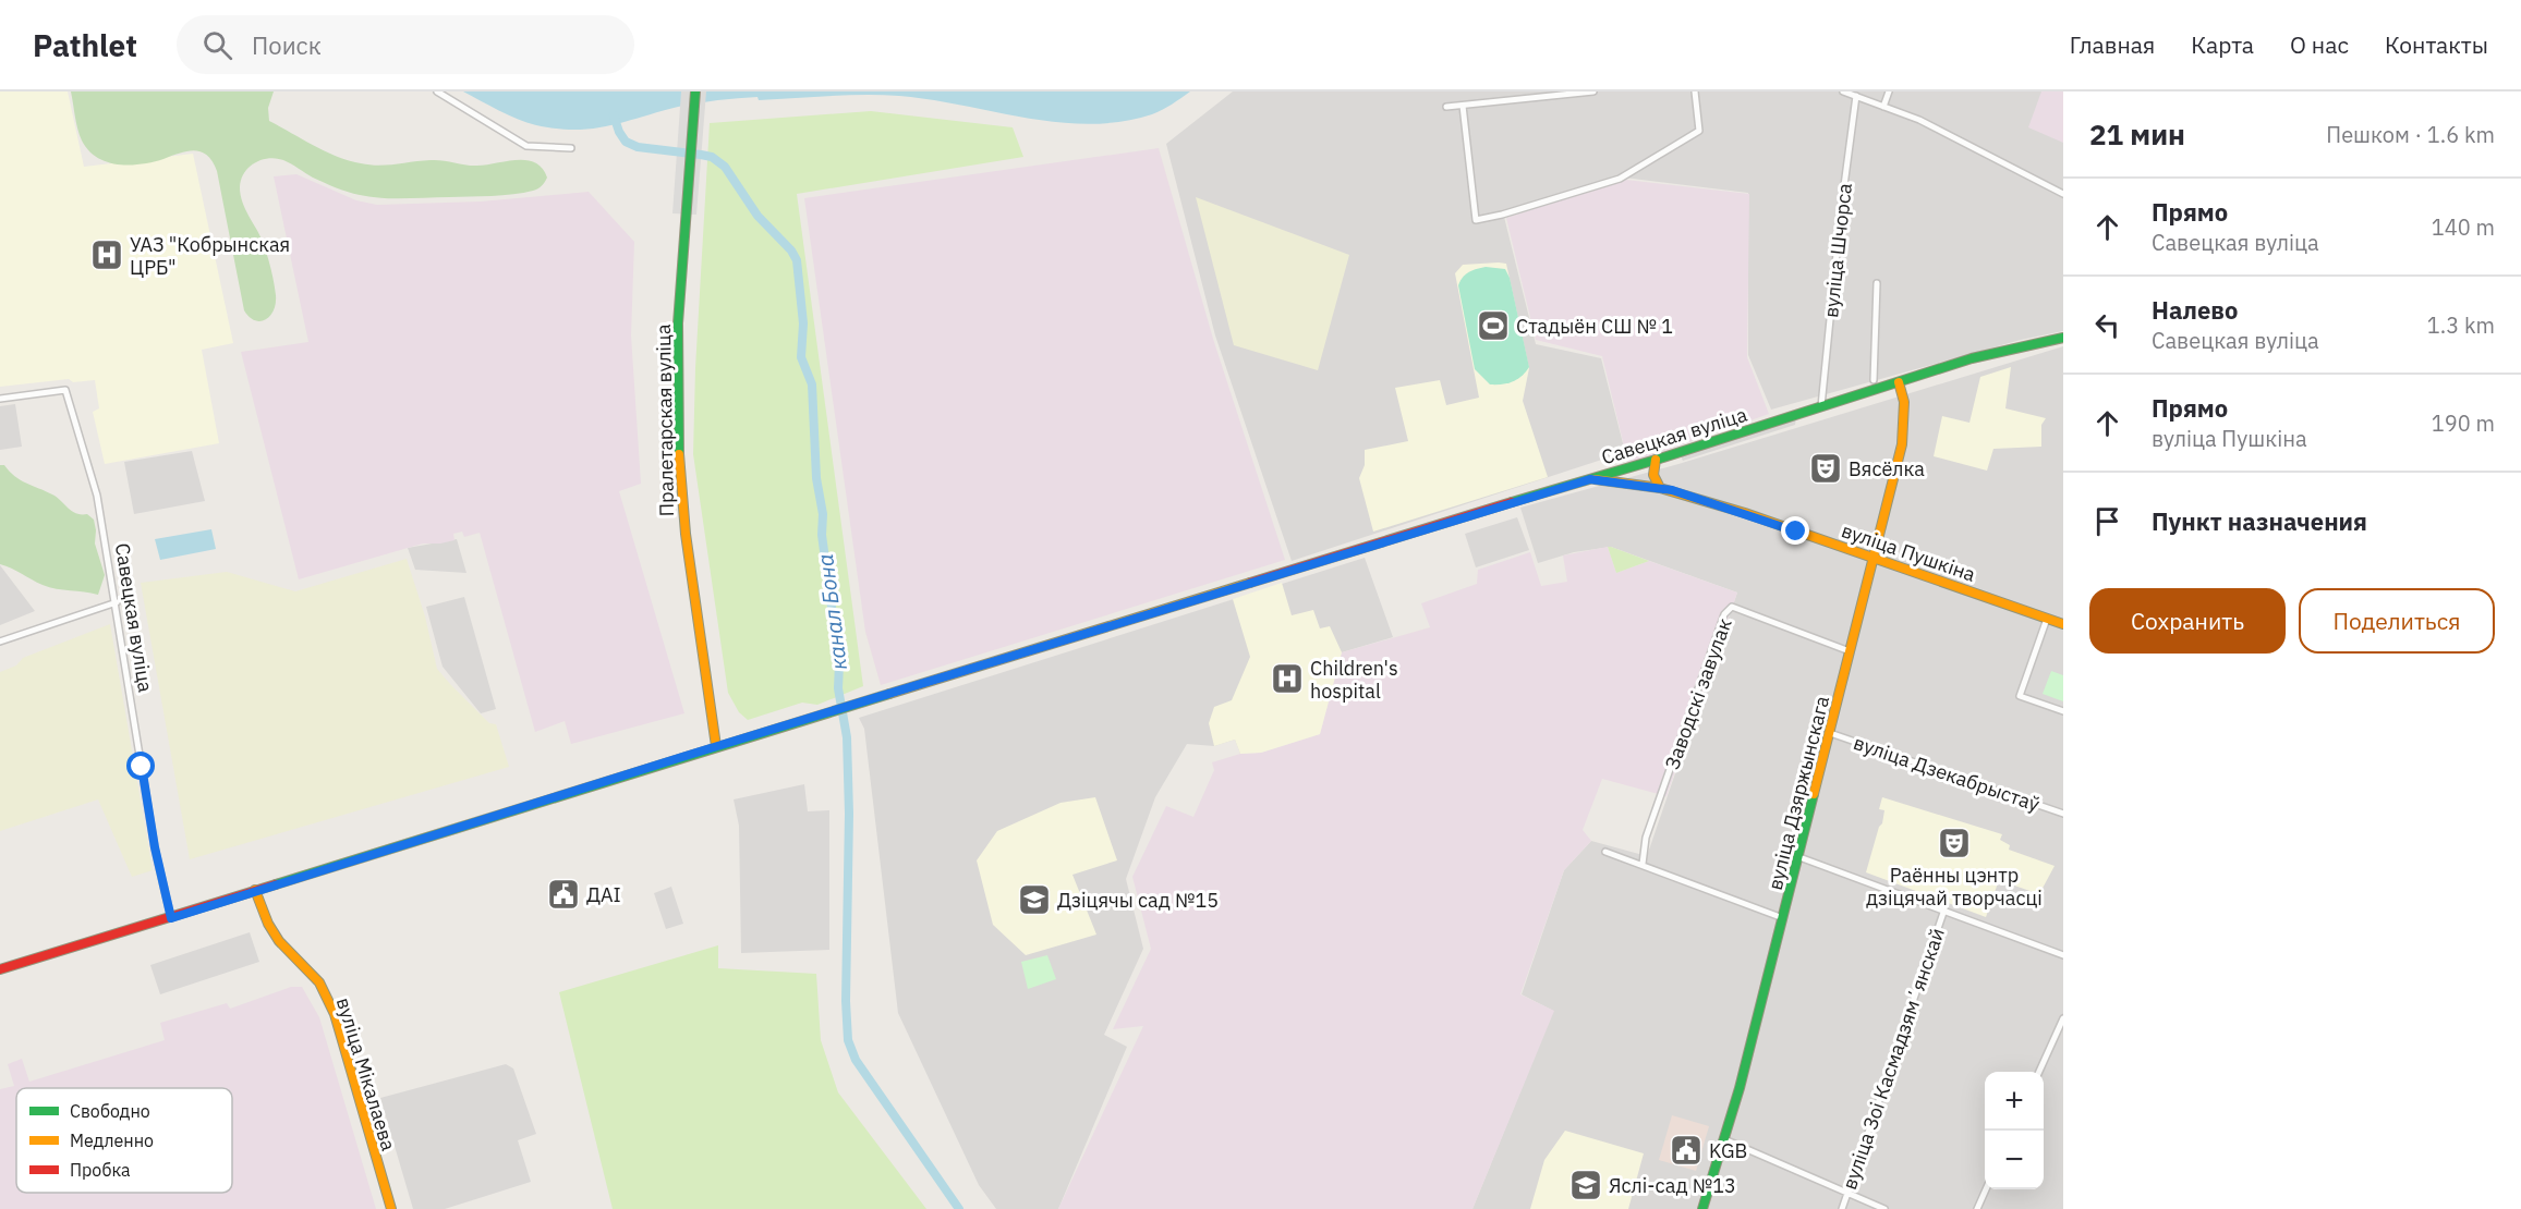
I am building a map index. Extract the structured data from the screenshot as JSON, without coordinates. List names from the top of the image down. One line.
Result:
{"streets":{"main road":["Пралетарская вуліца","Савецкая вуліца","вуліца Пушкіна","вуліца Дзяржынскага","вуліца Мікалаева"],"street":["вуліца Шчорса","Заводскі завулак","вуліца Дзекабрыстаў","вуліца Зоі Касмадзямʼянскай"]},"crossings":[["вуліца Шчорса","Савецкая вуліца"],["Пралетарская вуліца","Савецкая вуліца"],["Савецкая вуліца","вуліца Пушкіна"],["Савецкая вуліца","вуліца Дзяржынскага"],["Савецкая вуліца","вуліца Мікалаева"],["вуліца Пушкіна","вуліца Дзяржынскага"],["Заводскі завулак","вуліца Дзяржынскага"],["вуліца Дзекабрыстаў","вуліца Дзяржынскага"]],"water":["канал Бона"],"places":{"hospital":["УАЗ \"Кобрынская ЦРБ\"","Children's hospital"],"sports":["Стадыён СШ № 1"],"theatre":["Вясёлка","Раённы цэнтр дзіцячай творчасці"],"public building":["ДАІ","KGB"],"school or university":["Дзіцячы сад №15","Яслі-сад №13"]},"legend":["Свободно","Медленно","Пробка"],"page":{"header":"Pathlet","search":"Поиск","nav":["Главная","Карта","О нас","Контакты"],"heading":["21 мин","Пешком · 1.6 km"],"list":[["Прямо","Савецкая вуліца","140 m"],["Налево","Савецкая вуліца","1.3 km"],["Прямо","вуліца Пушкіна","190 m"],"Пункт назначения"],"buttons":["Сохранить","Поделиться"],"map_buttons":["+","−"]}}
